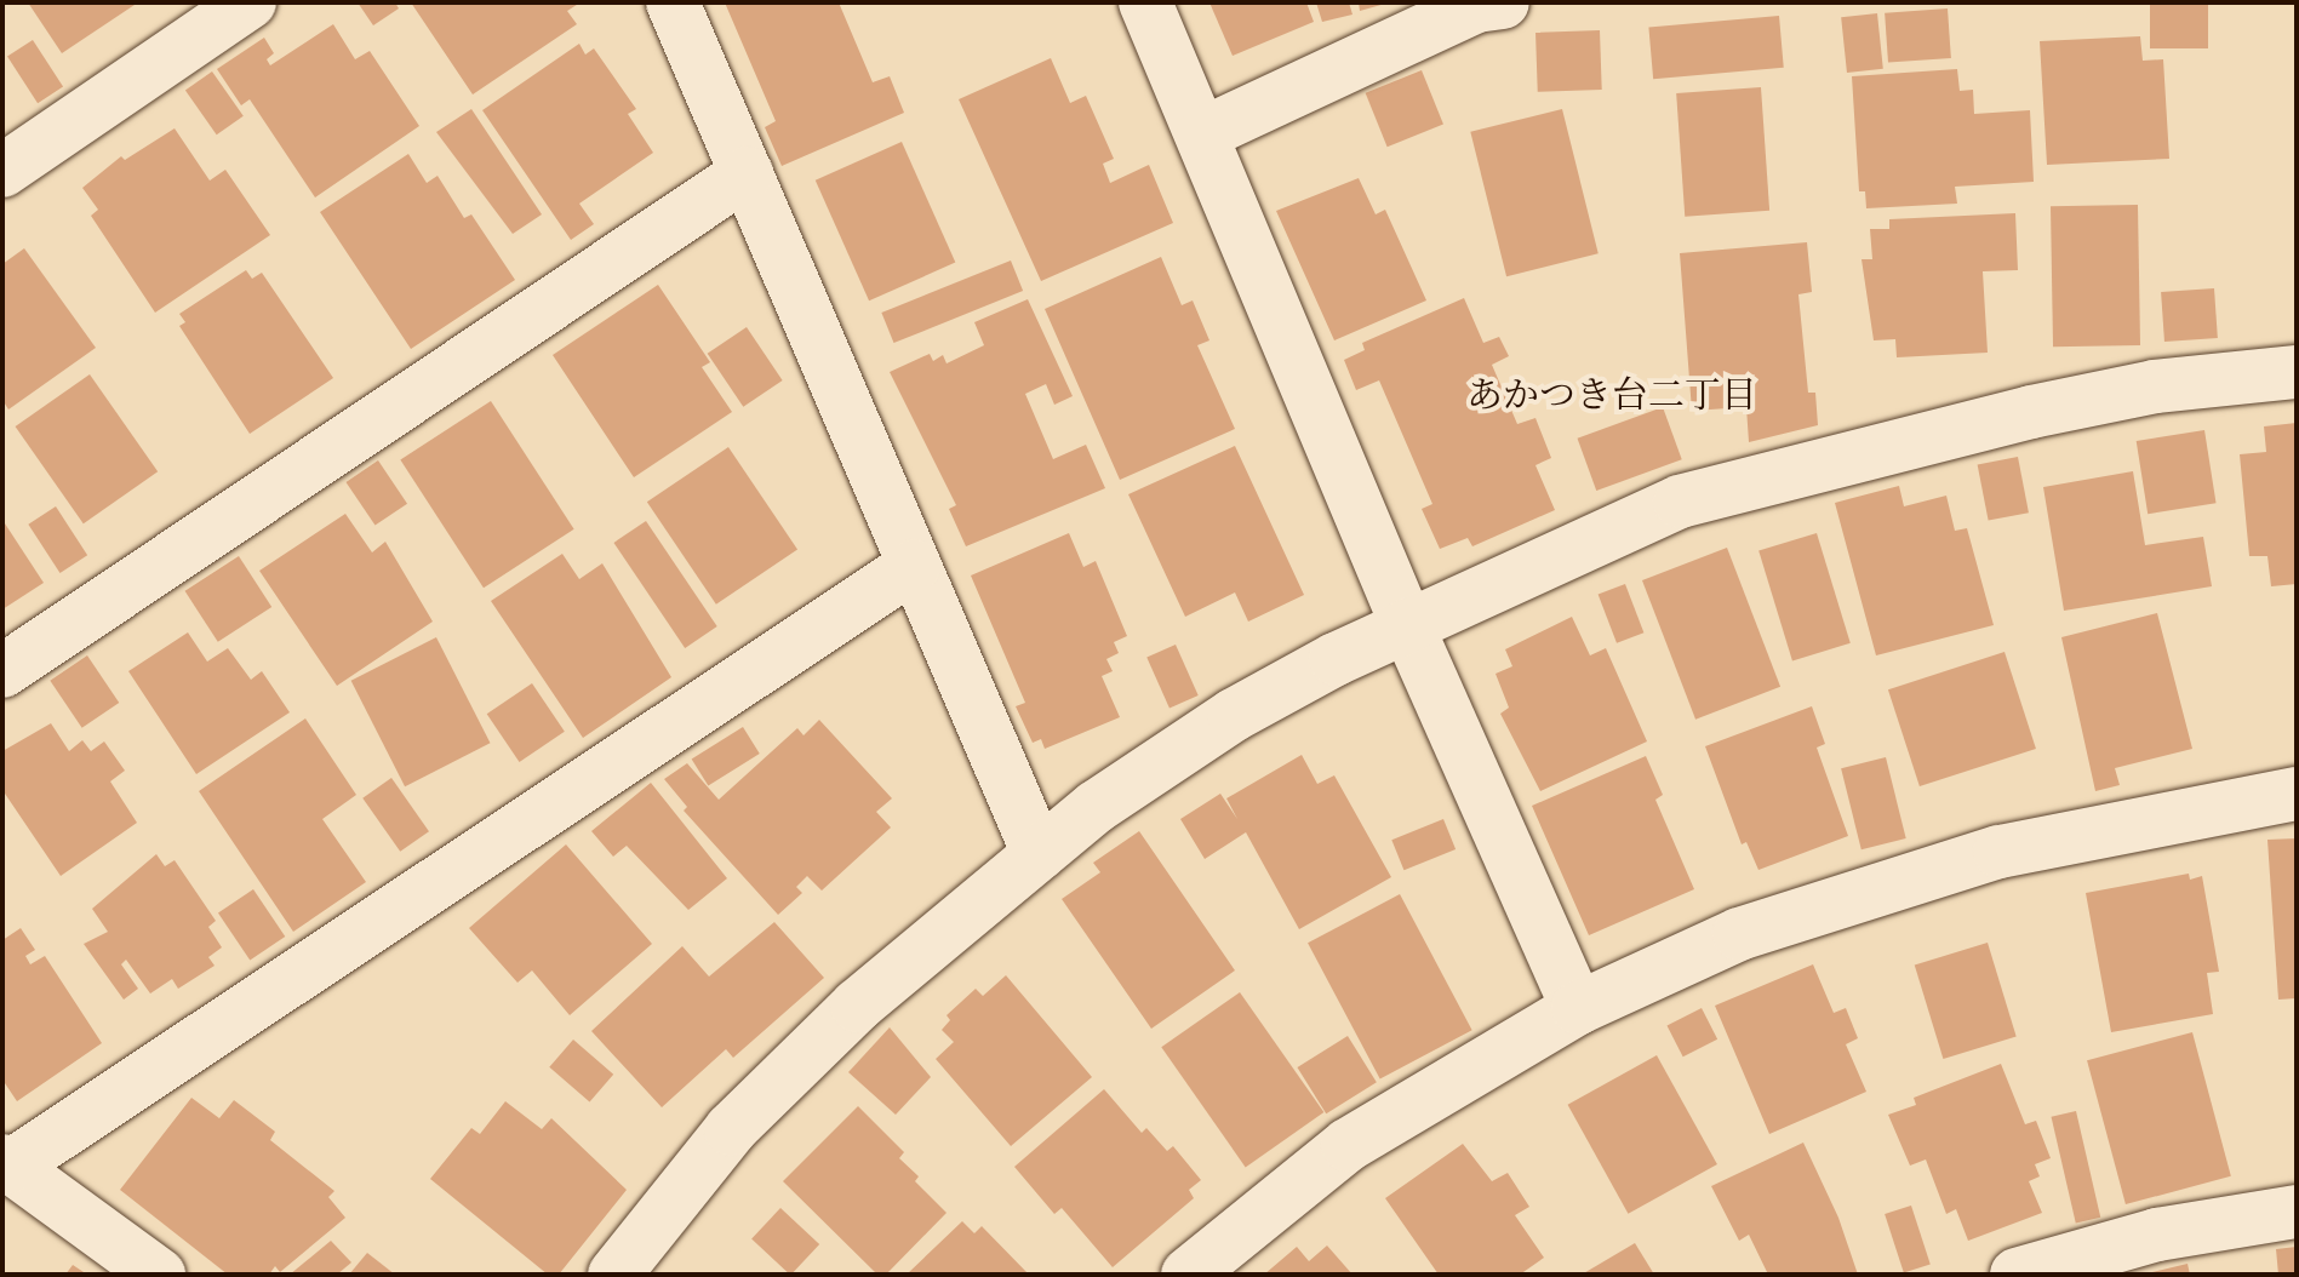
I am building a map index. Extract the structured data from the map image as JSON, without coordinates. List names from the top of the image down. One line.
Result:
{"districts":["あかつき台二丁目"]}
